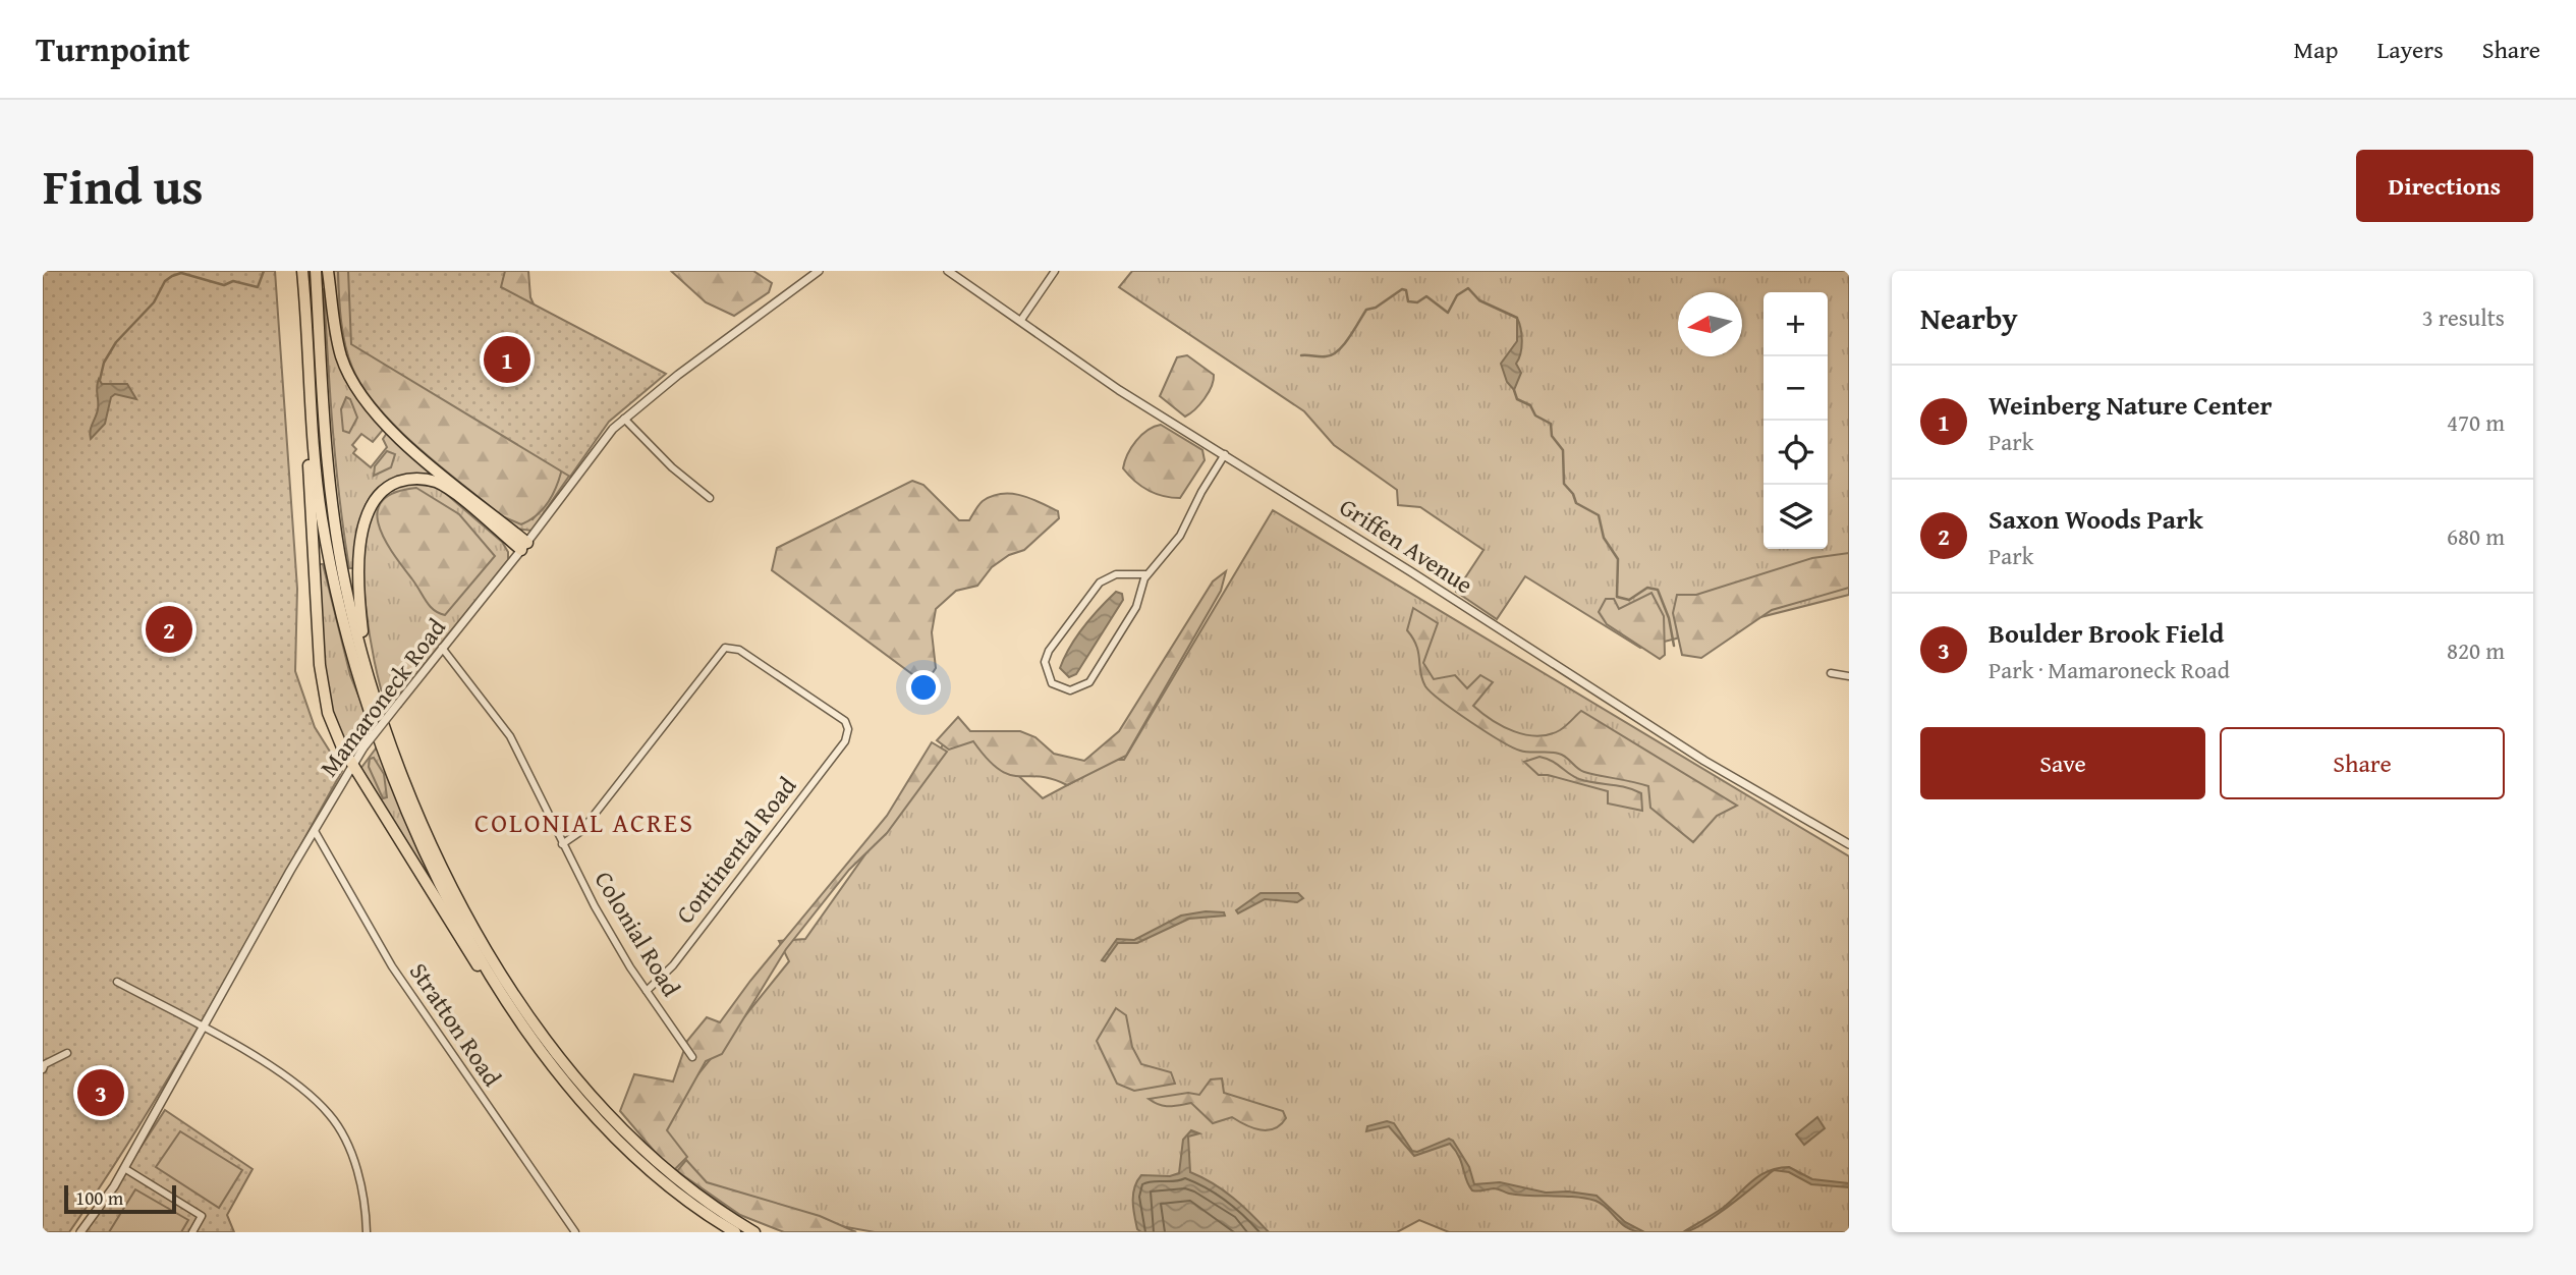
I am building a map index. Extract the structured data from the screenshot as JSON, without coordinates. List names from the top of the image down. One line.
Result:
{"streets":{"street":["Griffen Avenue","Mamaroneck Road","Continental Road","Colonial Road","Stratton Road"]},"crossings":[["Mamaroneck Road","Colonial Road"],["Mamaroneck Road","Stratton Road"],["Continental Road","Colonial Road"]],"districts":["COLONIAL ACRES"],"scale_bar":"100 m","north":"left","page":{"header":"Turnpoint","nav":["Map","Layers","Share"],"title":"Find us","buttons":["Directions",["Save","Share"]],"heading":["Nearby","3 results"],"map_buttons":["+","−"],"pins":["1","2","3"],"list":[{"mark":"1","name":"Weinberg Nature Center","note":"Park","value":"470 m"},{"mark":"2","name":"Saxon Woods Park","note":"Park","value":"680 m"},{"mark":"3","name":"Boulder Brook Field","note":"Park · Mamaroneck Road","value":"820 m"}],"scale":"100 m"}}
